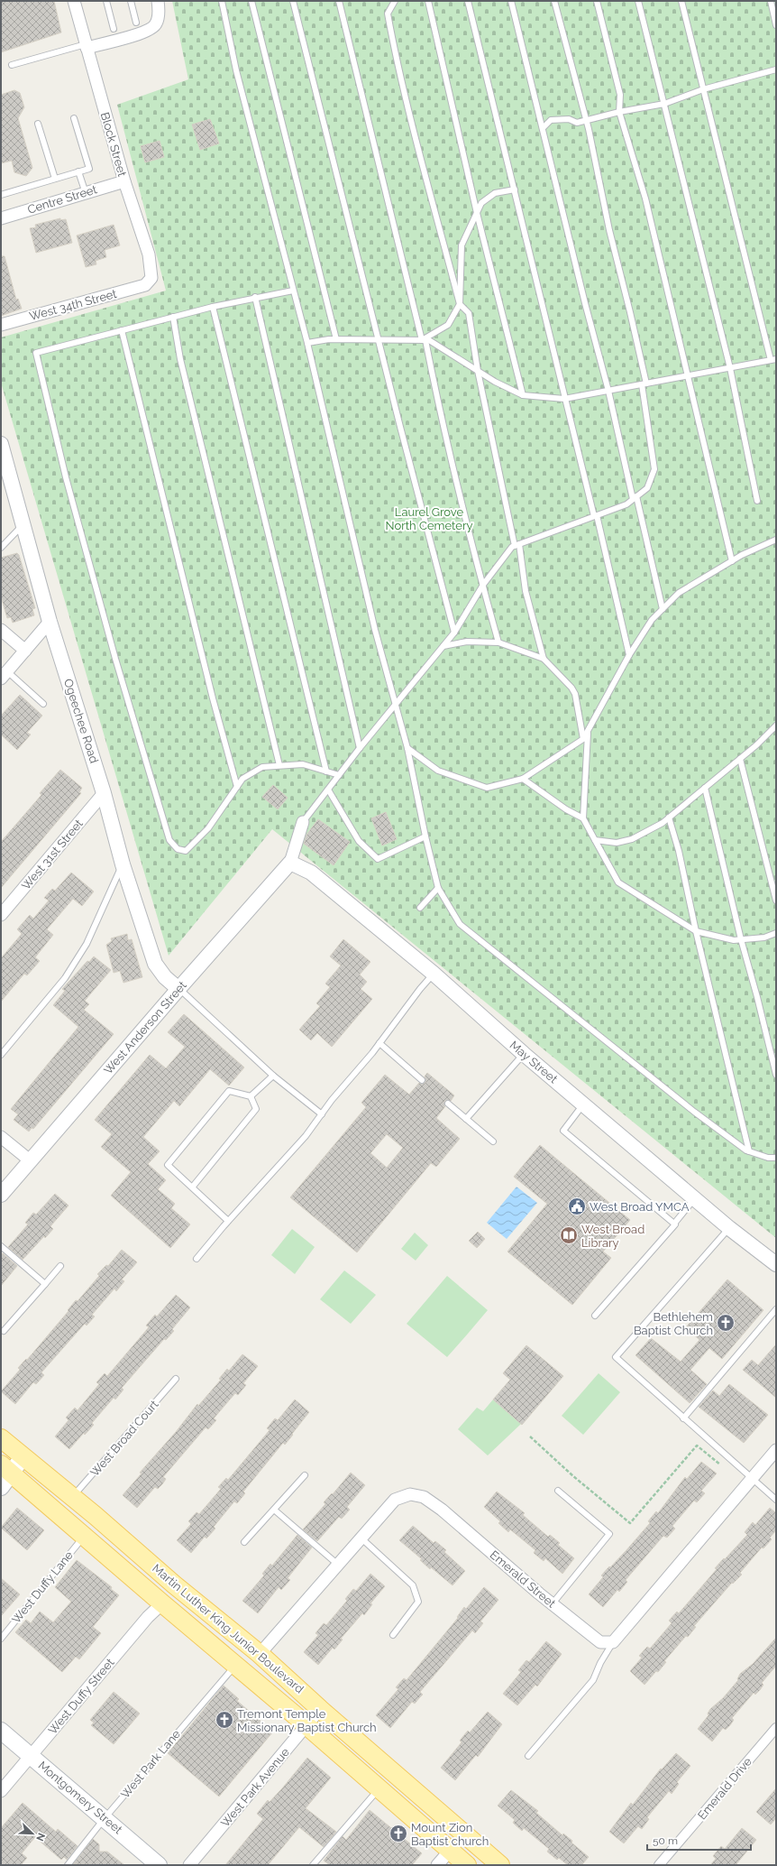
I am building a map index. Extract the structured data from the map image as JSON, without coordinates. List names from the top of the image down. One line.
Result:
{"streets":{"main road":["Martin Luther King Junior Boulevard","Montgomery Street"],"street":["Block Street","Centre Street","West 34th Street","Ogeechee Road","West 31st Street","West Anderson Street","May Street","Emerald Street","West Duffy Street","West Park Avenue","Emerald Drive"],"lane":["West Broad Court","West Duffy Lane","West Park Lane"]},"crossings":[["Block Street","Centre Street"],["Block Street","West 34th Street"],["Ogeechee Road","West 31st Street"],["Ogeechee Road","West Anderson Street"],["West Anderson Street","May Street"],["West Broad Court","Martin Luther King Junior Boulevard"],["Emerald Street","Martin Luther King Junior Boulevard"],["West Duffy Lane","Martin Luther King Junior Boulevard"],["Martin Luther King Junior Boulevard","West Duffy Street"],["Martin Luther King Junior Boulevard","West Park Lane"],["Martin Luther King Junior Boulevard","West Park Avenue"],["West Duffy Street","Montgomery Street"],["West Park Lane","Montgomery Street"]],"parks":["Laurel Grove North Cemetery"],"places":{"public building":["West Broad YMCA"],"library":["West Broad Library"],"church":["Bethlehem Baptist Church","Tremont Temple Missionary Baptist Church","Mount Zion Baptist church"]},"scale_bar":"50 m","north":"bottom right"}
